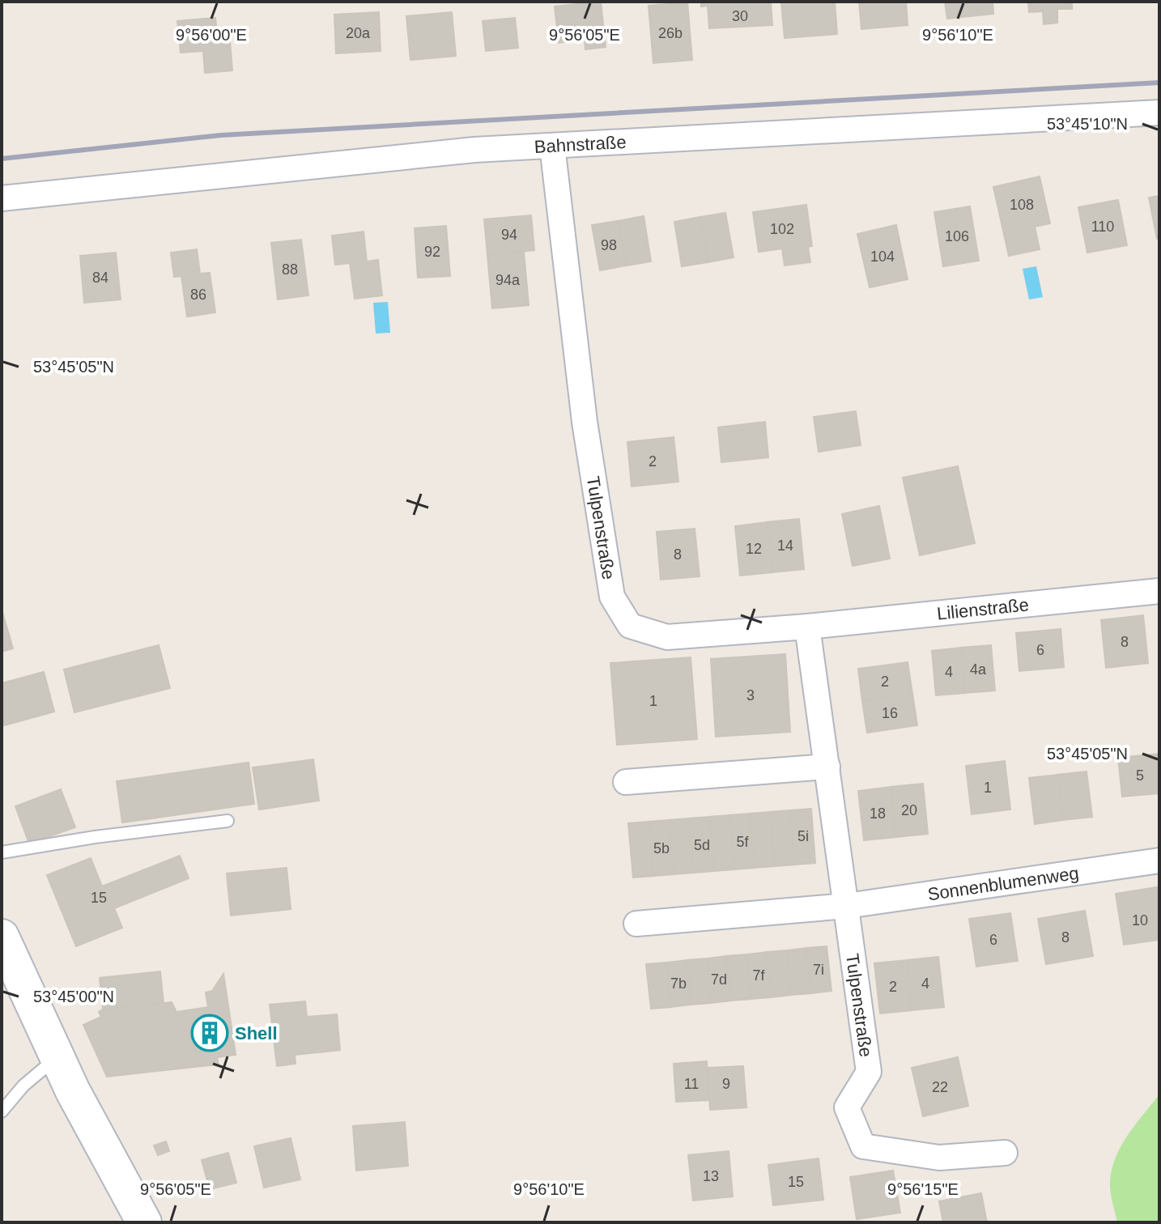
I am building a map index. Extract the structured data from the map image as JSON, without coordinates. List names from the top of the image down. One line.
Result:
{"streets":{"street":["Bahnstraße","Tulpenstraße","Lilienstraße","Sonnenblumenweg"]},"crossings":[["Bahnstraße","Tulpenstraße"],["Tulpenstraße","Lilienstraße"],["Tulpenstraße","Sonnenblumenweg"]],"places":{"building":["Shell"]},"house_numbers":["30","20a","26b","108","110","102","94","106","98","92","104","88","84","94a","86","2","14","12","8","8","6","4a","4","2","3","1","16","5","1","20","18","5i","5f","5d","5b","15","10","8","6","7i","7f","7d","7b","4","2","11","9","22","13","15"],"coordinates":["9°56'00\"E","9°56'05\"E","9°56'10\"E","53°45'10\"N","53°45'05\"N","53°45'00\"N","9°56'15\"E"]}
